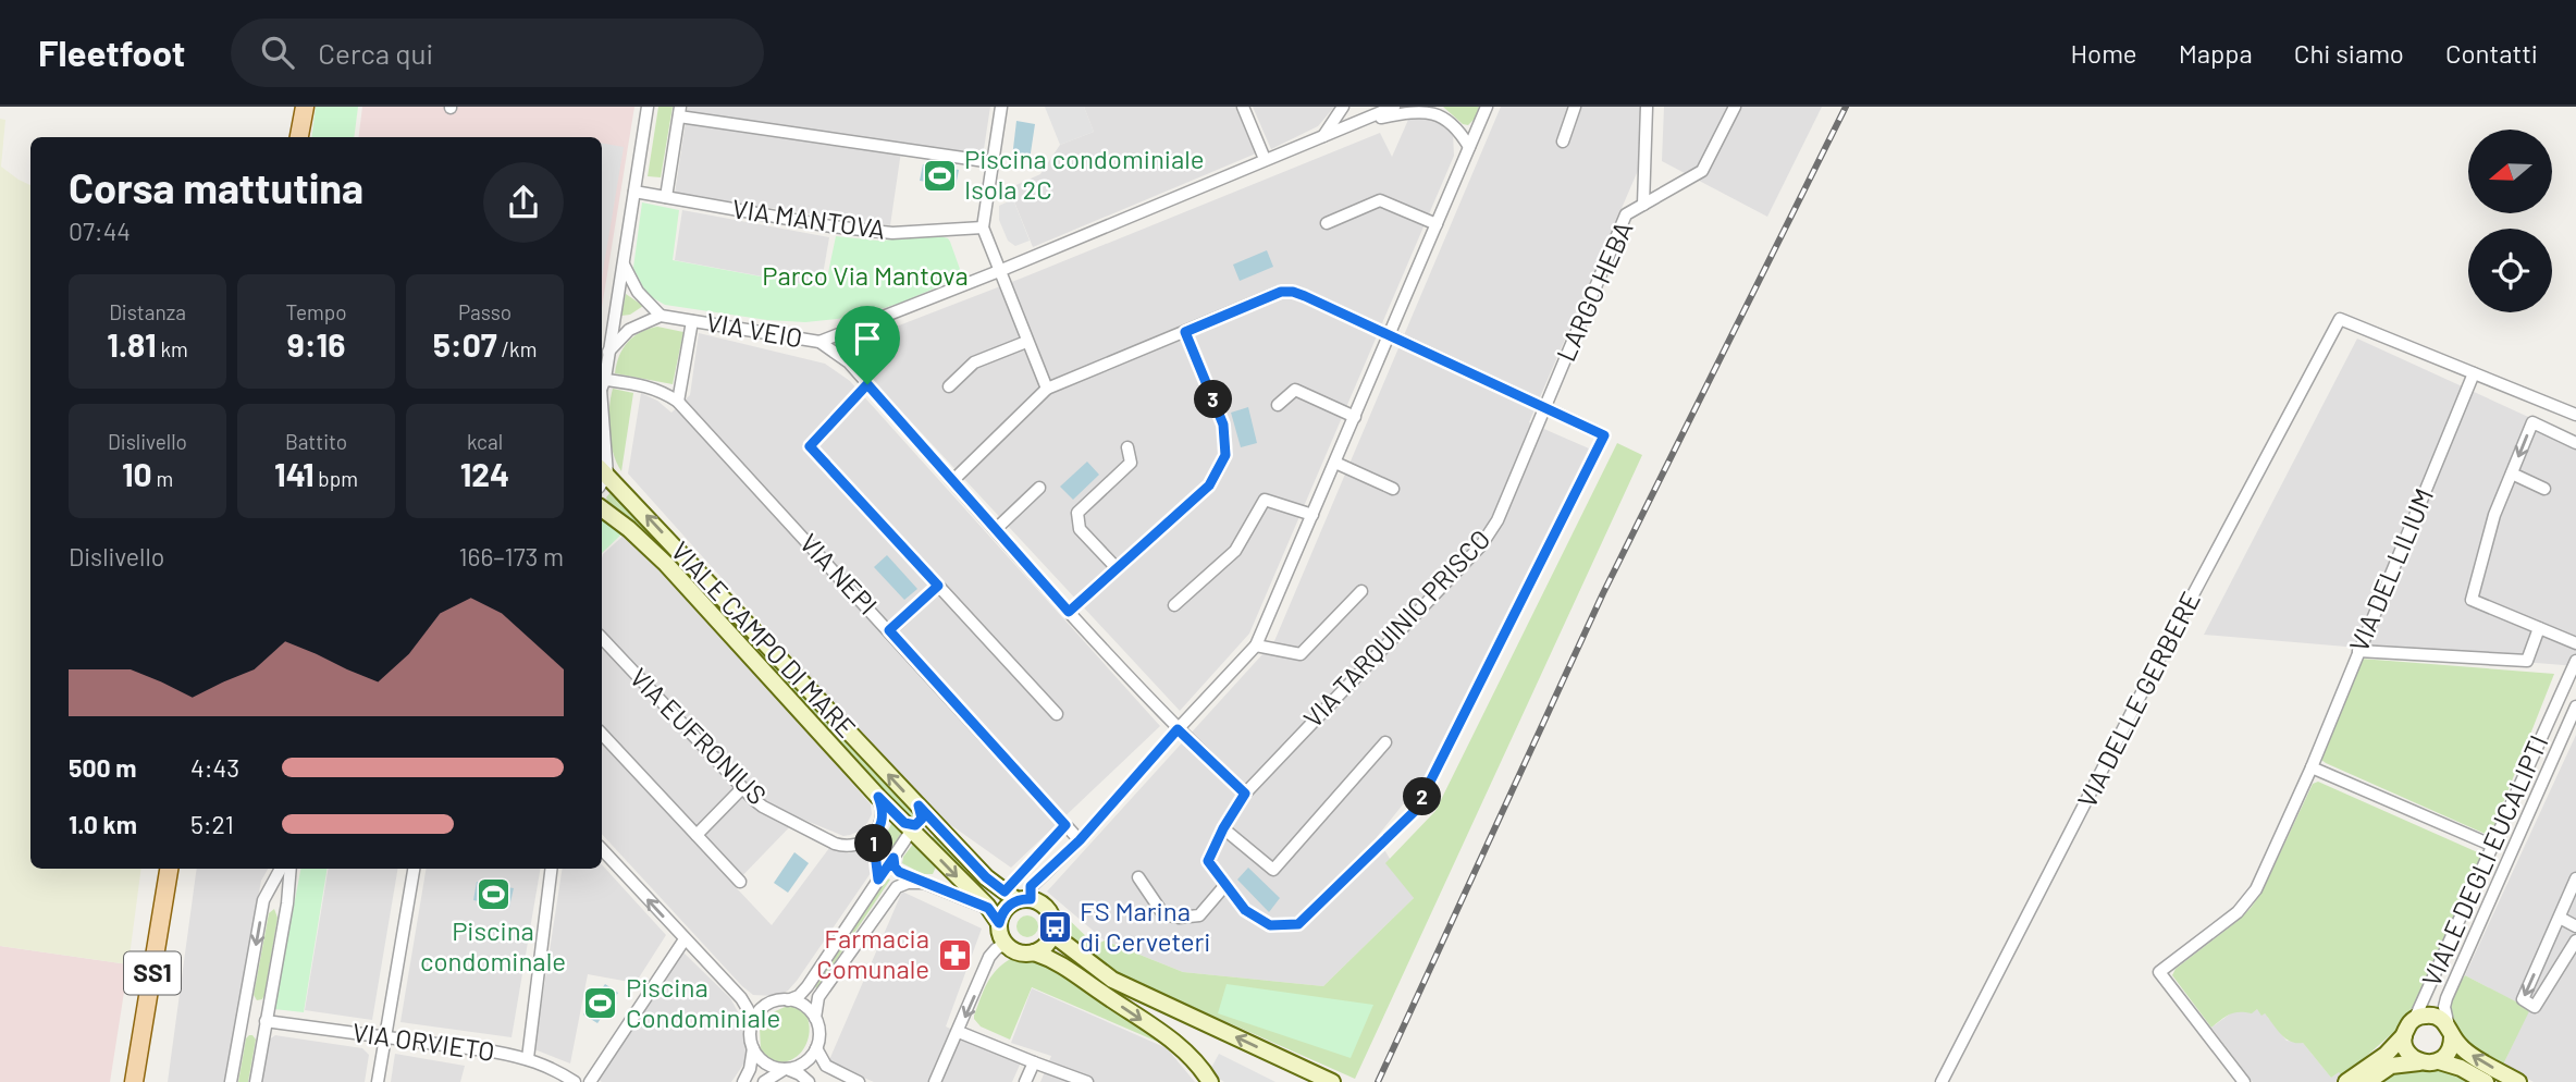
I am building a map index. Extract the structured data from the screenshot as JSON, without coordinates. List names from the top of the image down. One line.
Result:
{"streets":{"main road":["SS1"],"street":["VIA MANTOVA","LARGO HEBA","VIA VEIO","VIA DEL LILIUM","VIA NEPI","VIA TARQUINIO PRISCO","VIALE CAMPO DI MARE","VIA DELLE GERBERE","VIA EUFRONIUS","VIALE DEGLI EUCALIPTI","VIA ORVIETO"]},"crossings":[["LARGO HEBA","VIA TARQUINIO PRISCO"],["VIA VEIO","VIA TARQUINIO PRISCO"],["VIA DEL LILIUM","VIA DELLE GERBERE"]],"parks":["Parco Via Mantova"],"places":{"sports":["Piscina condominiale Isola 2C","Piscina condominale","Piscina Condominiale"],"bus stop":["FS Marina di Cerveteri"],"pharmacy":["Farmacia Comunale"]},"north":"left","page":{"header":"Fleetfoot","search":"Cerca qui","nav":["Home","Mappa","Chi siamo","Contatti"],"heading":["Corsa mattutina","07:44"],"stats":[["Distanza","1.81 km"],["Tempo","9:16"],["Passo","5:07 /km"],["Dislivello","10 m"],["Battito","141 bpm"],["kcal","124"]],"pins":["3","2","1"],"chart":["Dislivello","166–173 m"],"list":[{"name":"500 m","note":"4:43"},{"name":"1.0 km","note":"5:21"}]}}
